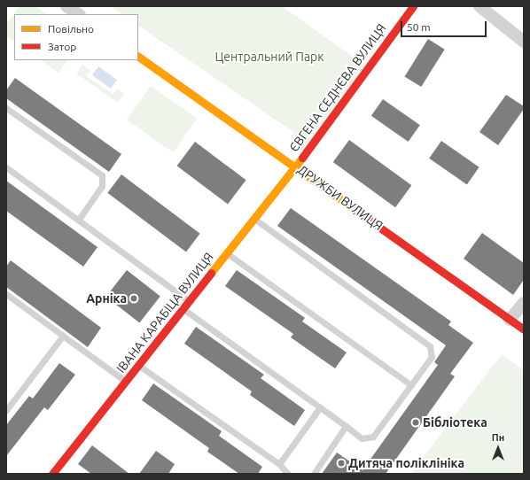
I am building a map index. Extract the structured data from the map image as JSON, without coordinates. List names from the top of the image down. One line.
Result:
{"streets":{"street":["ЄВГЕНА СЕДНЄВА ВУЛИЦЯ","ДРУЖБИ ВУЛИЦЯ","ІВАНА КАРАБІЦА ВУЛИЦЯ"]},"crossings":[["ЄВГЕНА СЕДНЄВА ВУЛИЦЯ","ДРУЖБИ ВУЛИЦЯ"],["ЄВГЕНА СЕДНЄВА ВУЛИЦЯ","ІВАНА КАРАБІЦА ВУЛИЦЯ"],["ДРУЖБИ ВУЛИЦЯ","ІВАНА КАРАБІЦА ВУЛИЦЯ"]],"parks":["Центральний Парк"],"places":["Арніка","Бібліотека","Дитяча поліклініка"],"legend":["Повільно","Затор"],"scale_bar":"50 m","north":"top"}
